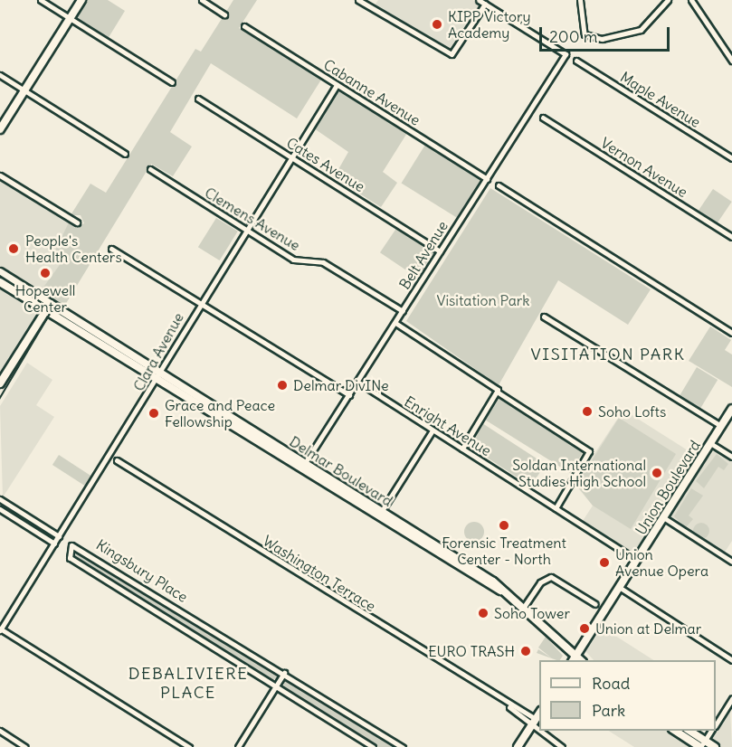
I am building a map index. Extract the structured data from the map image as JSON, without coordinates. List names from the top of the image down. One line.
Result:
{"streets":{"main road":["Delmar Boulevard","Union Boulevard"],"street":["Cabanne Avenue","Maple Avenue","Cates Avenue","Vernon Avenue","Clemens Avenue","Belt Avenue","Clara Avenue","Enright Avenue","Kingsbury Place","Washington Terrace"]},"crossings":[["Cabanne Avenue","Belt Avenue"],["Cabanne Avenue","Clara Avenue"],["Cates Avenue","Belt Avenue"],["Cates Avenue","Clara Avenue"],["Clemens Avenue","Belt Avenue"],["Clemens Avenue","Clara Avenue"],["Belt Avenue","Enright Avenue"],["Belt Avenue","Delmar Boulevard"],["Clara Avenue","Delmar Boulevard"],["Enright Avenue","Union Boulevard"],["Delmar Boulevard","Union Boulevard"]],"districts":["VISITATION PARK","DEBALIVIERE PLACE"],"parks":["Visitation Park"],"places":["KIPP Victory Academy","People's Health Centers","Hopewell Center","Delmar DivINe","Soho Lofts","Grace and Peace Fellowship","Soldan International Studies High School","Forensic Treatment Center - North","Union Avenue Opera","Soho Tower","Union at Delmar","EURO TRASH"],"legend":["Road","Park"],"scale_bar":"200 m"}
